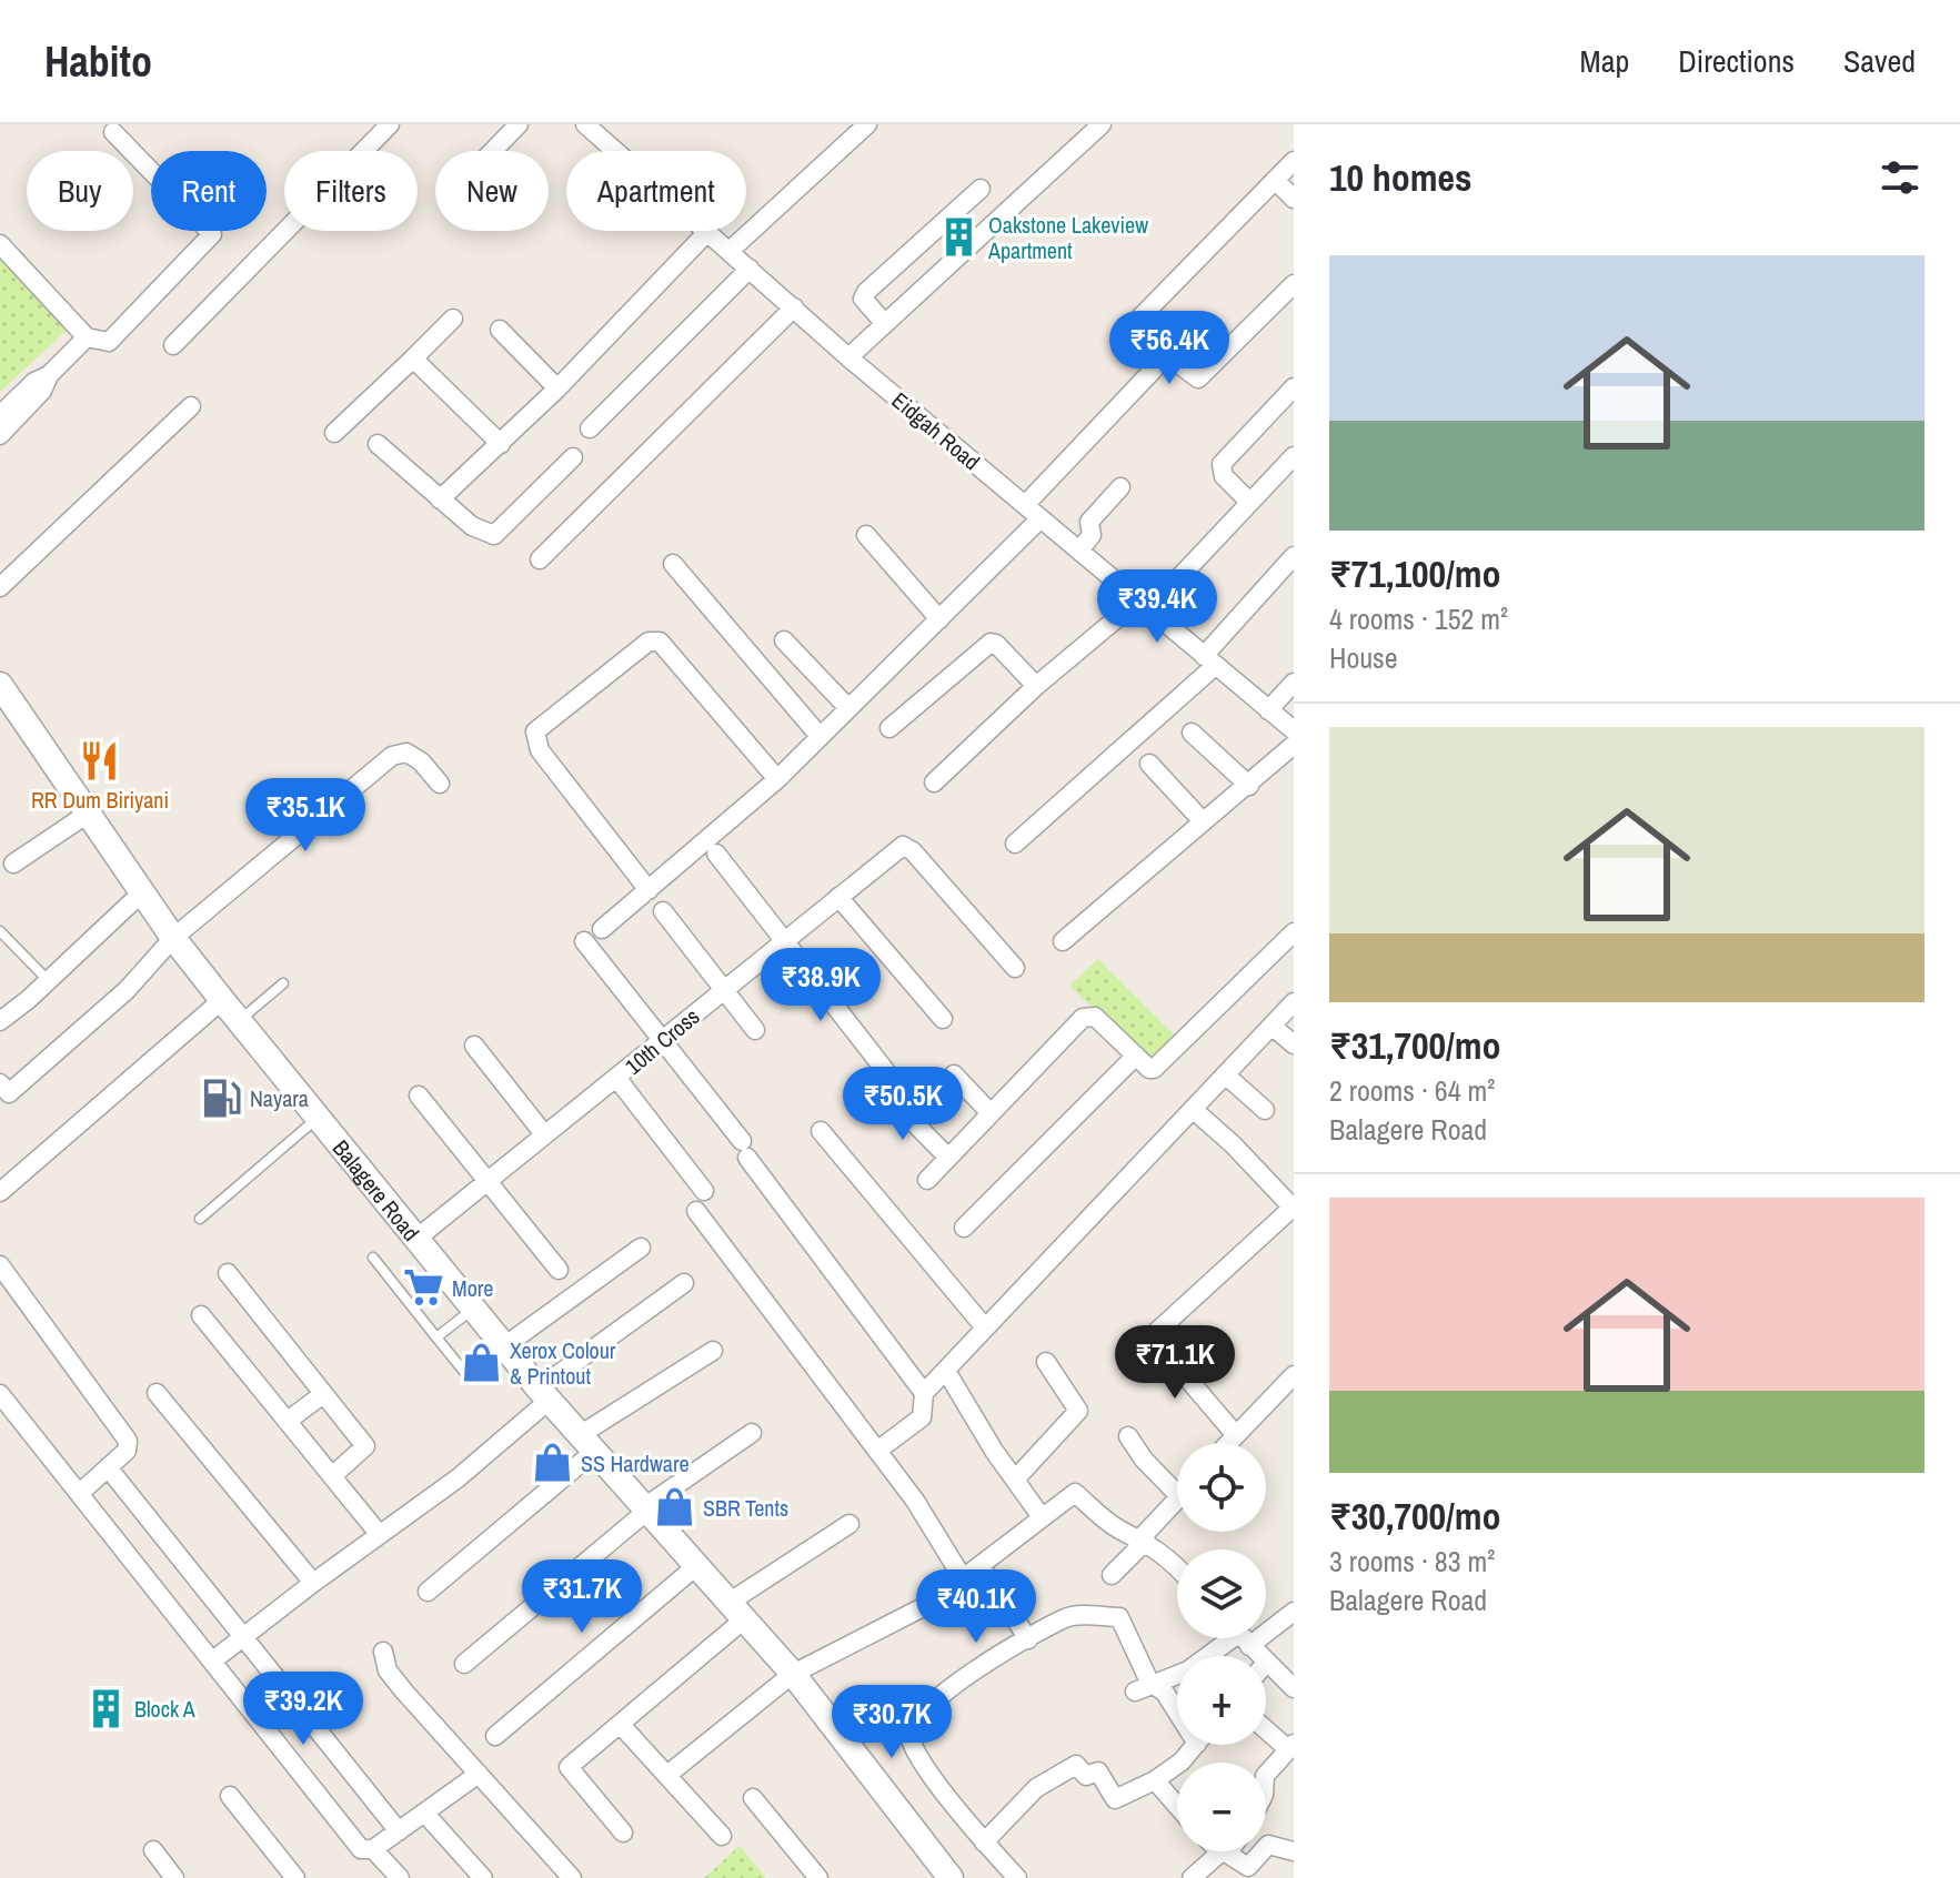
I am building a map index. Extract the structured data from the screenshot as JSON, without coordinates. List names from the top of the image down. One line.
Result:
{"streets":{"street":["Eidgah Road","10th Cross","Balagere Road"]},"crossings":[["10th Cross","Balagere Road"]],"places":{"building":["Oakstone Lakeview Apartment","Block A"],"restaurant":["RR Dum Biriyani"],"fuel station":["Nayara"],"supermarket":["More"],"shop":["Xerox Colour & Printout","SS Hardware","SBR Tents"]},"page":{"header":"Habito","nav":["Map","Directions","Saved"],"heading":"10 homes","chip":["Buy","Rent","Filters","New","Apartment"],"list":[{"name":"₹71,100/mo","note":"4 rooms · 152 m² · House"},{"name":"₹31,700/mo","note":"2 rooms · 64 m² · Balagere Road"},{"name":"₹30,700/mo","note":"3 rooms · 83 m² · Balagere Road"}],"price":["₹56.4K","₹39.4K","₹35.1K","₹38.9K","₹50.5K","₹71.1K","₹31.7K","₹40.1K","₹39.2K","₹30.7K"],"map_buttons":["+","−"]}}
